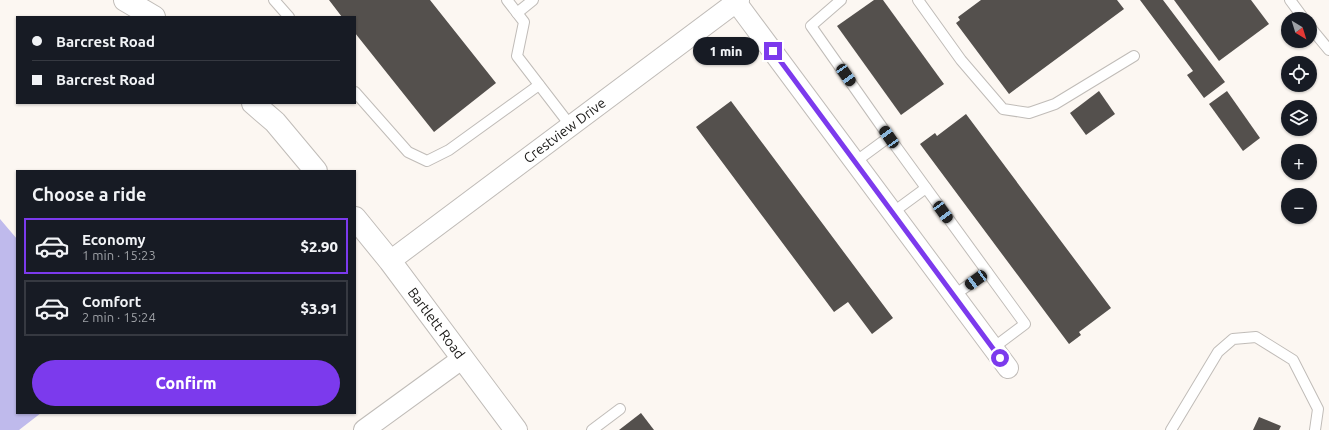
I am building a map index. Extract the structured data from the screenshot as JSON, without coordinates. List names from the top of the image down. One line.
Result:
{"streets":{"main road":["Bartlett Road"],"street":["Crestview Drive"]},"crossings":[["Crestview Drive","Bartlett Road"]],"north":"bottom right","page":{"map_buttons":["+","−"],"banner":["Barcrest Road","Barcrest Road"],"bubble":"1 min","heading":"Choose a ride","list":[{"name":"Economy","note":"1 min · 15:23","value":"$2.90"},{"name":"Comfort","note":"2 min · 15:24","value":"$3.91"}],"buttons":"Confirm"}}
